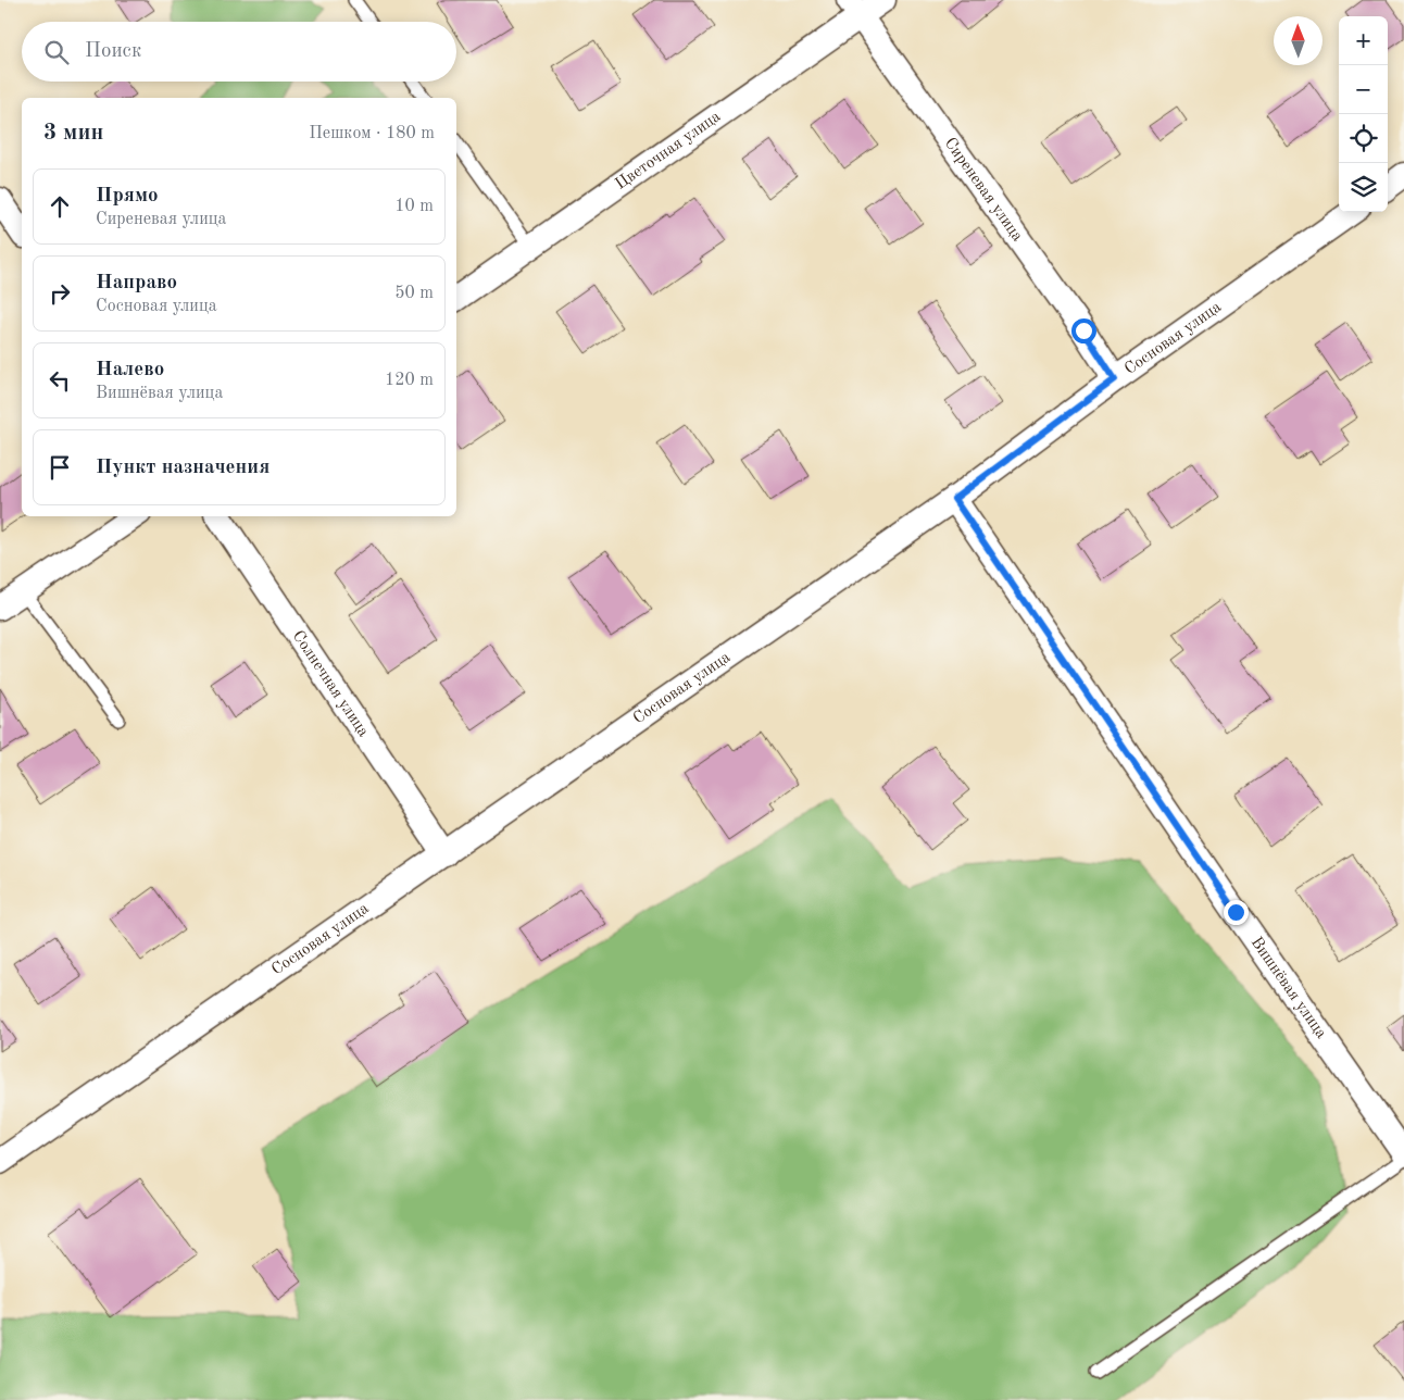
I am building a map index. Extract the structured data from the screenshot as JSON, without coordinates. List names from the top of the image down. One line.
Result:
{"streets":{"street":["Цветочная улица","Сиреневая улица","Сосновая улица","Солнечная улица","Вишнёвая улица"]},"crossings":[["Цветочная улица","Сиреневая улица"],["Сиреневая улица","Сосновая улица"],["Сосновая улица","Солнечная улица"],["Сосновая улица","Вишнёвая улица"]],"north":"top","page":{"map_buttons":["+","−"],"search":"Поиск","heading":["3 мин","Пешком · 180 m"],"list":[["Прямо","Сиреневая улица","10 m"],["Направо","Сосновая улица","50 m"],["Налево","Вишнёвая улица","120 m"],"Пункт назначения"]}}
